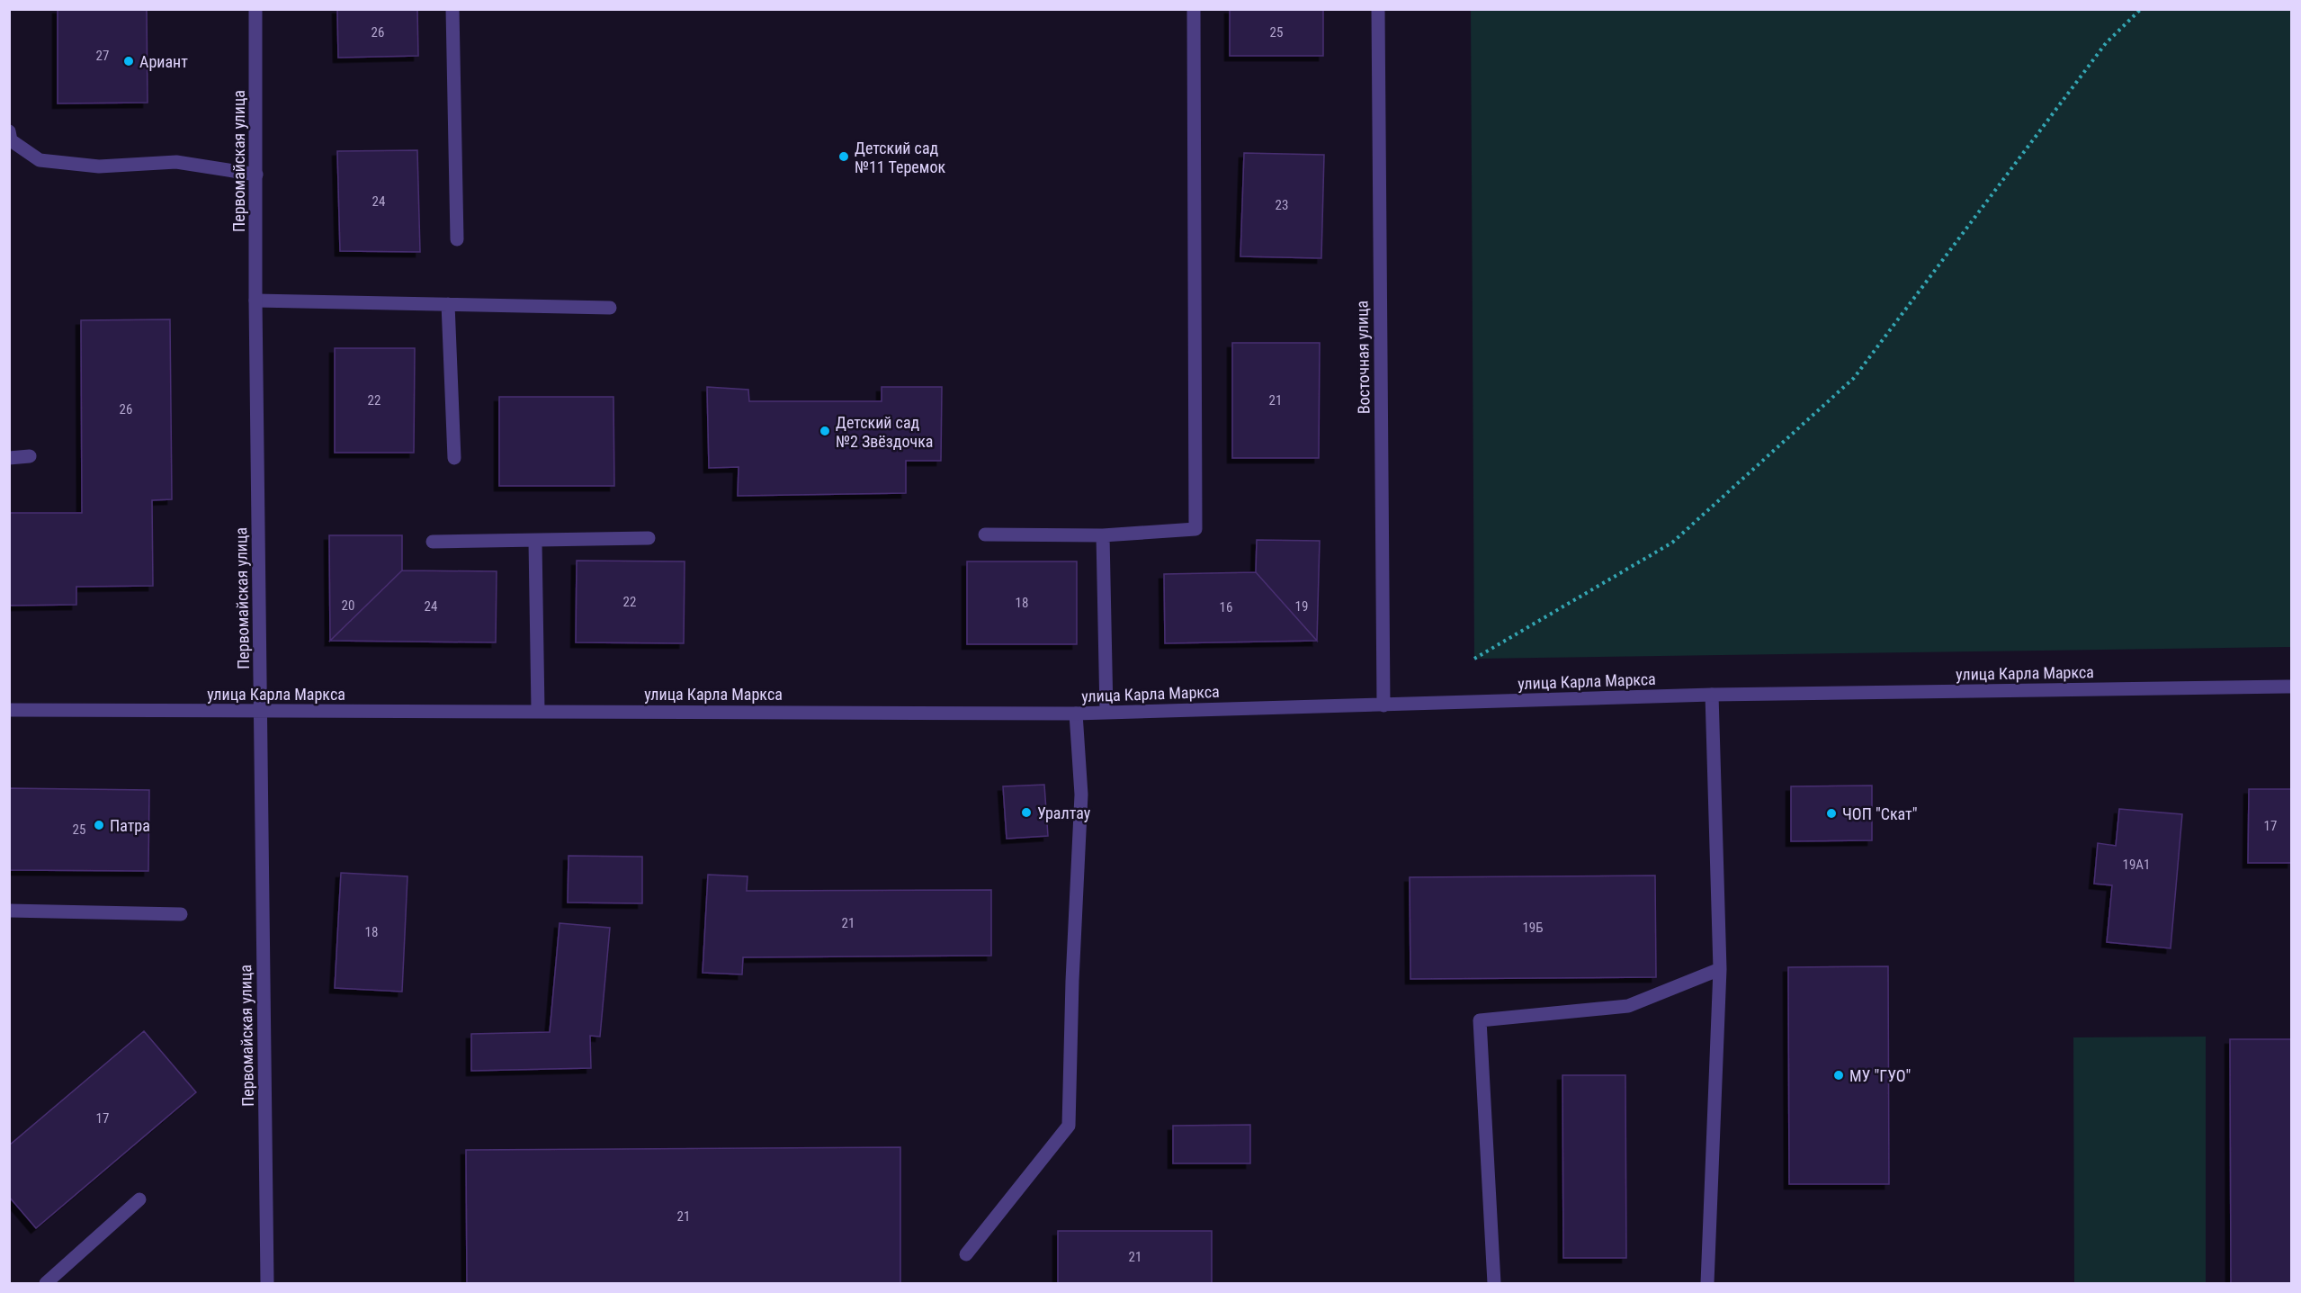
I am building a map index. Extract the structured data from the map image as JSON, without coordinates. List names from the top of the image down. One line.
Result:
{"streets":{"street":["Первомайская улица","Восточная улица","улица Карла Маркса"]},"crossings":[["Первомайская улица","улица Карла Маркса"],["Восточная улица","улица Карла Маркса"]],"places":["Ариант","Детский сад №11 Теремок","Детский сад №2 Звёздочка","Уралтау","ЧОП \"Скат\"","Патра","МУ \"ГУО\""],"house_numbers":["26","25","27","24","23","22","21","26","22","18","20","24","19","16","17","25","19А1","21","19Б","18","17","21","21"]}
